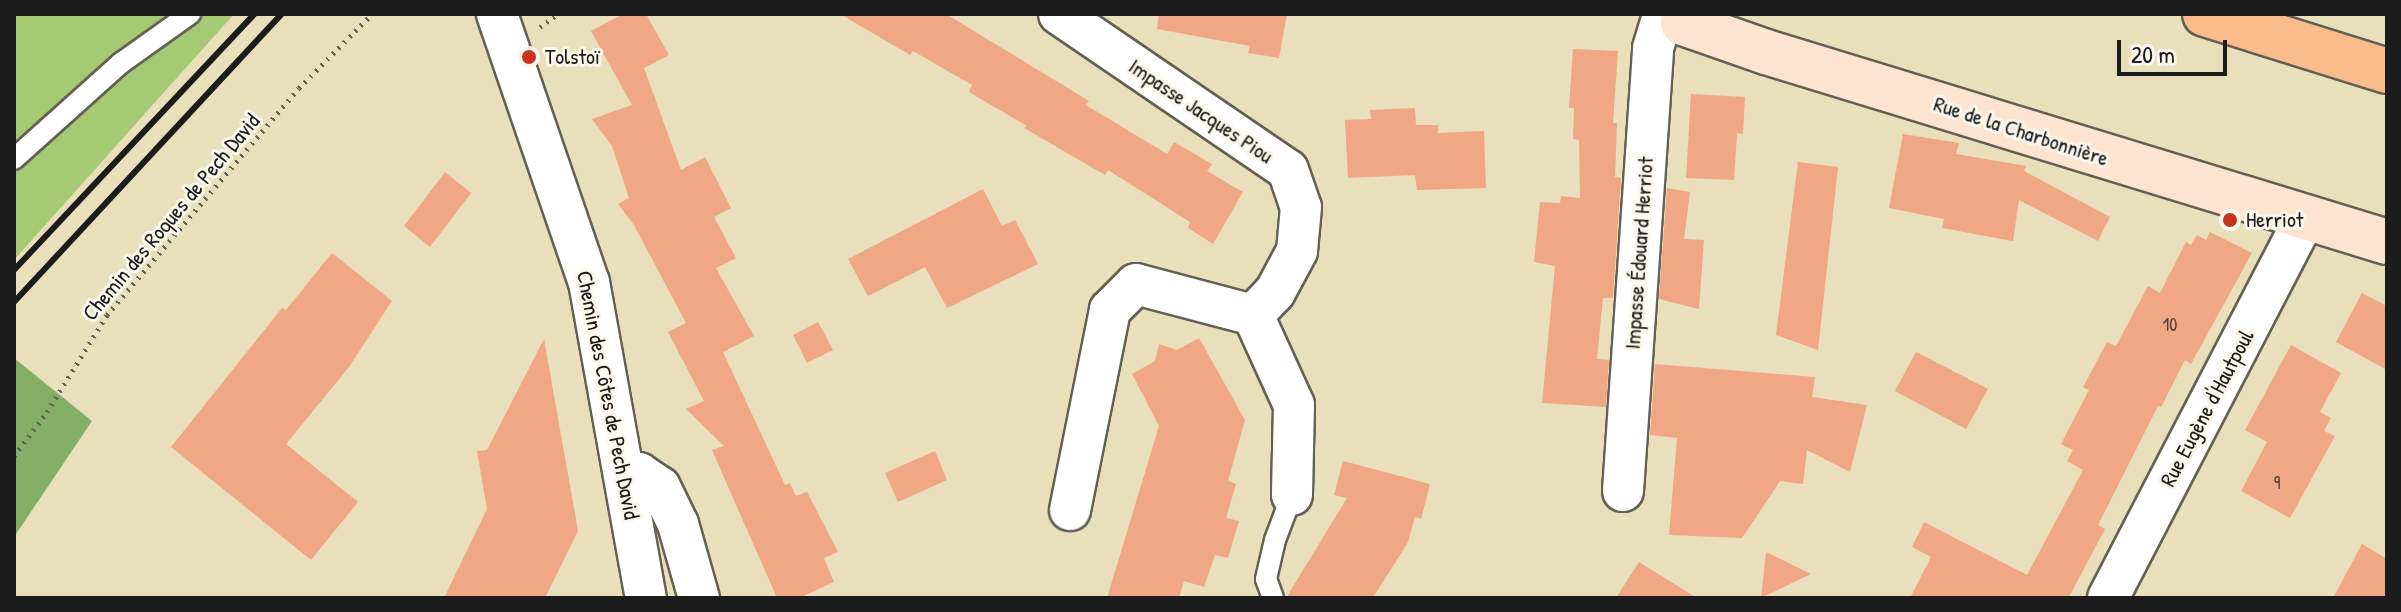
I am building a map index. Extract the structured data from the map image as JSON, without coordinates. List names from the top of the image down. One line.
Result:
{"streets":{"street":["Impasse Jacques Piou","Rue de la Charbonnière","Impasse Édouard Herriot","Chemin des Côtes de Pech David","Rue Eugène d'Hautpoul"],"path":["Chemin des Roques de Pech David"]},"crossings":[["Rue de la Charbonnière","Impasse Édouard Herriot"],["Rue de la Charbonnière","Rue Eugène d'Hautpoul"]],"places":["Tolstoï","Herriot"],"house_numbers":["10","9"],"scale_bar":"20 m"}
